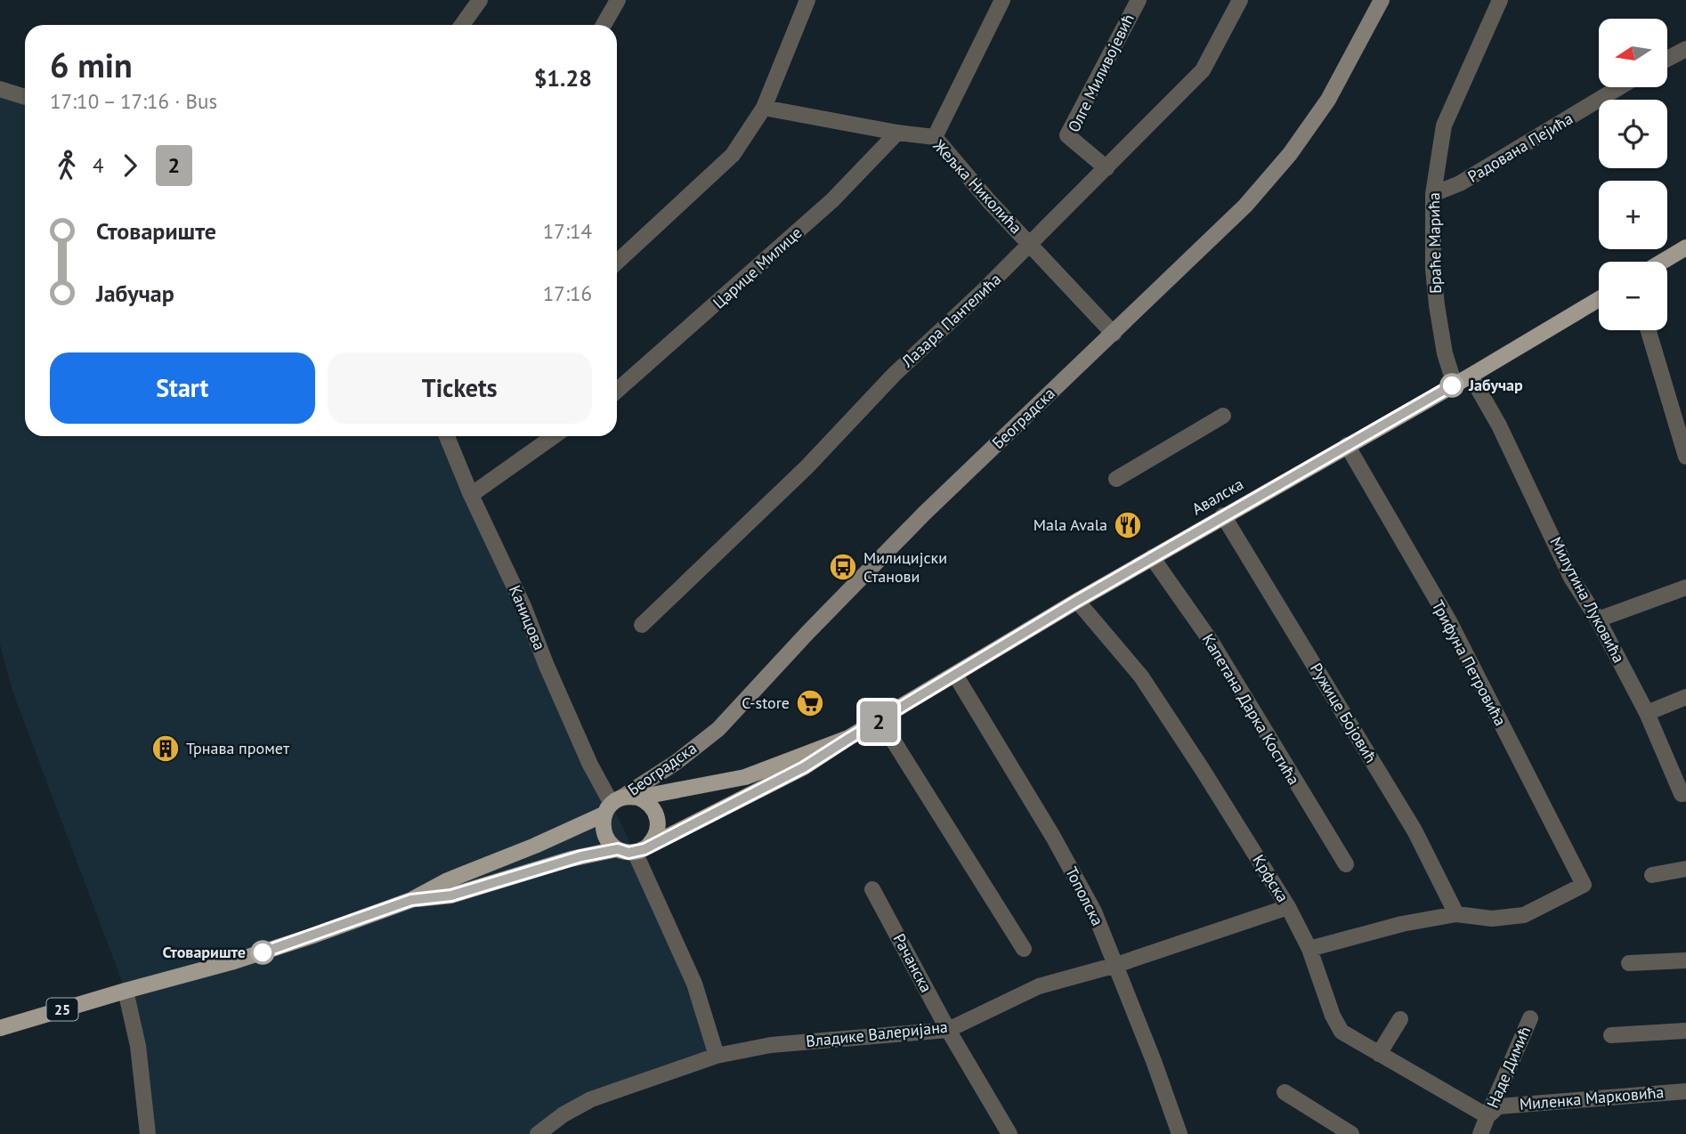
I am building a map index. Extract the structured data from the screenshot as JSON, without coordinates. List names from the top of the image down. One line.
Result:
{"streets":{"main road":["Авалска","25"],"street":["Олге Миливојевић","Радована Пејића","Жељка Николића","Браће Марића","Царице Милице","Лазара Пантелића","Београдска","Милутина Луковића","Каницова","Трифуна Петровића","Капетана Дарка Костића","Ружице Бојовић","Крфска","Тополска","Рачанска","Владике Валеријана","Наде Димић","Миленка Марковића"]},"crossings":[["Олге Миливојевић","Лазара Пантелића"],["Радована Пејића","Браће Марића"],["Жељка Николића","Царице Милице"],["Жељка Николића","Лазара Пантелића"],["Жељка Николића","Београдска"],["Браће Марића","Авалска"],["Београдска","Каницова"],["Београдска","25"],["Авалска","Милутина Луковића"],["Авалска","Трифуна Петровића"],["Авалска","Капетана Дарка Костића"],["Авалска","Ружице Бојовић"],["Авалска","Крфска"],["Авалска","Тополска"],["Авалска","25"],["Каницова","25"],["Трифуна Петровића","Ружице Бојовић"],["Крфска","Владике Валеријана"],["Крфска","Наде Димић"],["Крфска","Миленка Марковића"],["Тополска","Владике Валеријана"],["Рачанска","Владике Валеријана"],["Наде Димић","Миленка Марковића"]],"places":{"other":["Јабучар","Стовариште"],"restaurant":["Mala Avala"],"bus stop":["Милицијски Станови"],"supermarket":["C-store"],"building":["Трнава промет"]},"lines":["bus line 2"],"north":"left","page":{"on_map":"2","map_buttons":["+","−"],"heading":["6 min","17:10 – 17:16 · Bus","$1.28"],"legs":["4","2"],"list":[{"name":"Стовариште","value":"17:14"},{"name":"Јабучар","value":"17:16"}],"buttons":["Start","Tickets"]}}
